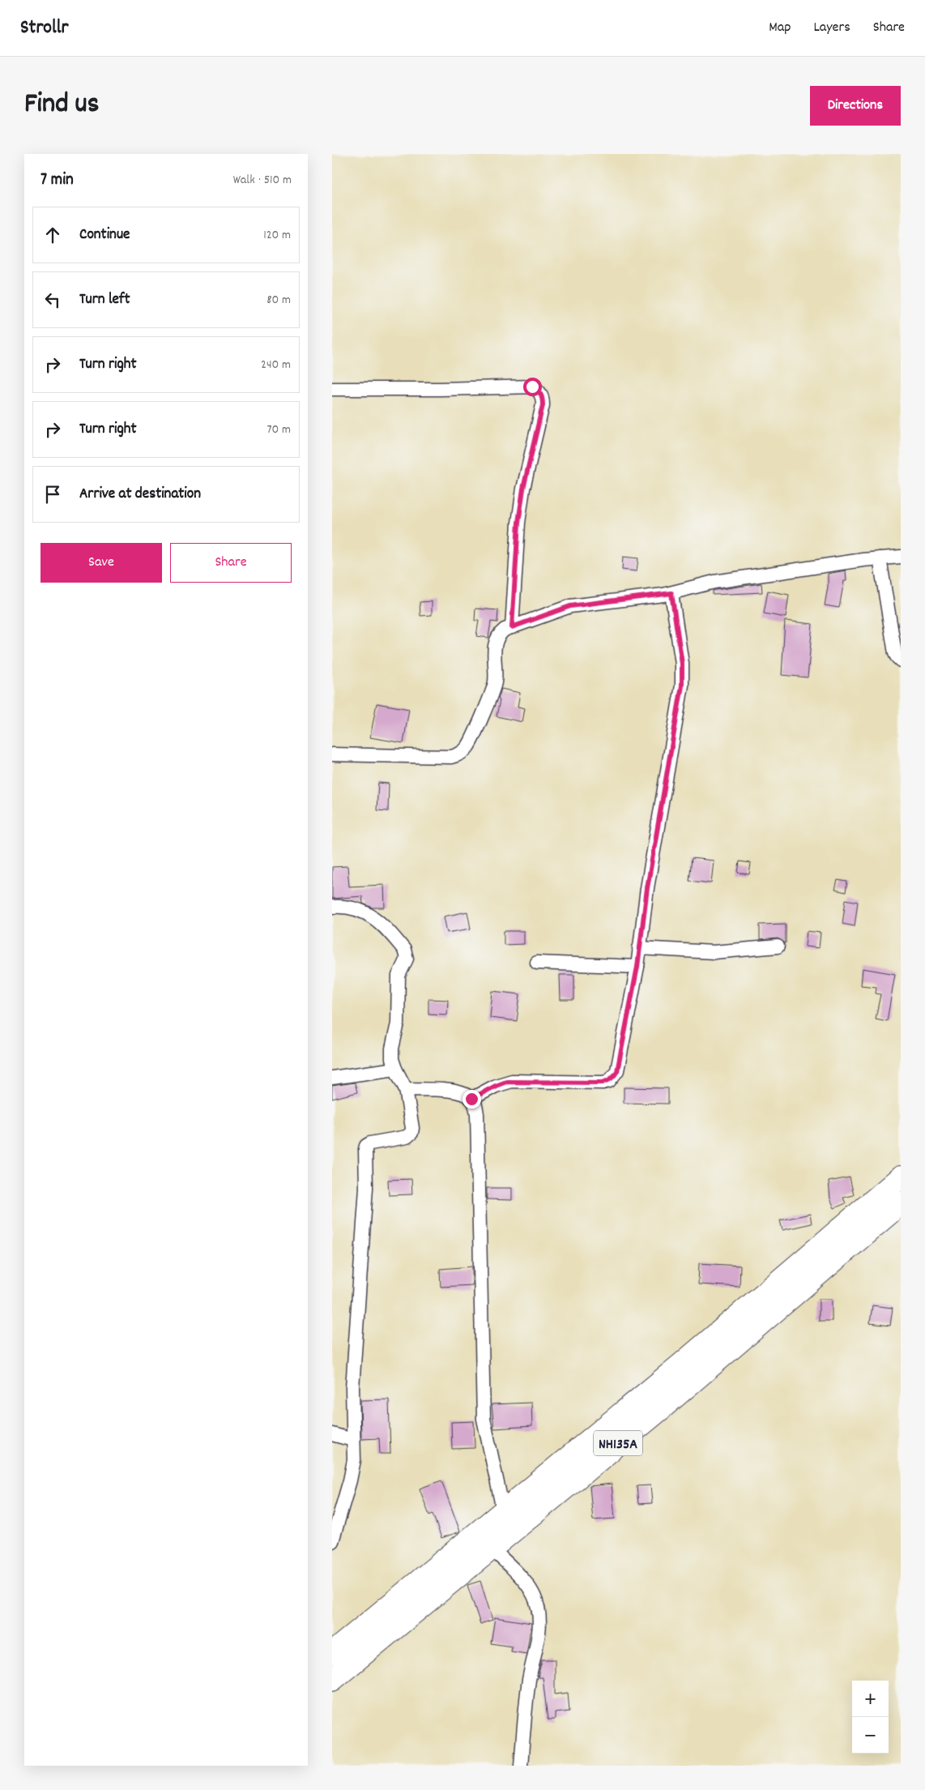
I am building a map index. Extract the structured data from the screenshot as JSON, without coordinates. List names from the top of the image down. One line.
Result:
{"streets":{"highway":["NH135A"]},"page":{"header":"Strollr","nav":["Map","Layers","Share"],"title":"Find us","buttons":["Directions",["Save","Share"]],"heading":["7 min","Walk · 510 m"],"list":[["Continue","120 m"],["Turn left","80 m"],["Turn right","240 m"],["Turn right","70 m"],"Arrive at destination"],"map_buttons":["+","−"]}}
